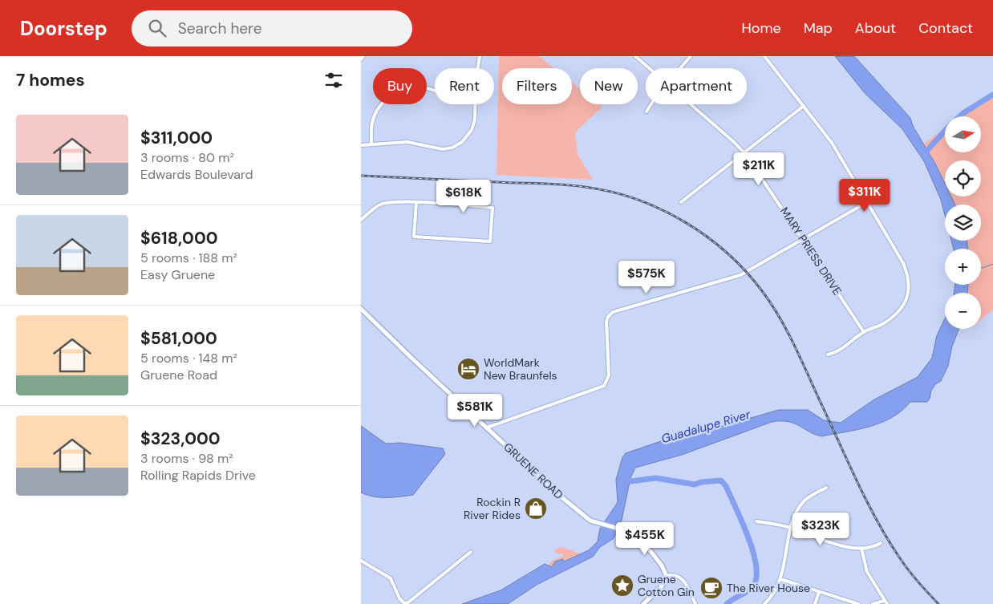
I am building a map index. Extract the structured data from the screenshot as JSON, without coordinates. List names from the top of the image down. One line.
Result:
{"streets":{"street":["MARY PRIESS DRIVE","GRUENE ROAD"]},"water":["Guadalupe River"],"places":{"hotel":["WorldMark New Braunfels"],"shop":["Rockin R River Rides"],"place":["Gruene Cotton Gin"],"cafe":["The River House"]},"north":"right","page":{"header":"Doorstep","search":"Search here","nav":["Home","Map","About","Contact"],"heading":"7 homes","chip":["Buy","Rent","Filters","New","Apartment"],"list":[{"name":"$311,000","note":"3 rooms · 80 m² · Edwards Boulevard"},{"name":"$618,000","note":"5 rooms · 188 m² · Easy Gruene"},{"name":"$581,000","note":"5 rooms · 148 m² · Gruene Road"},{"name":"$323,000","note":"3 rooms · 98 m² · Rolling Rapids Drive"}],"map_buttons":["+","−"],"price":["$211K","$311K","$618K","$575K","$581K","$323K","$455K"]}}
